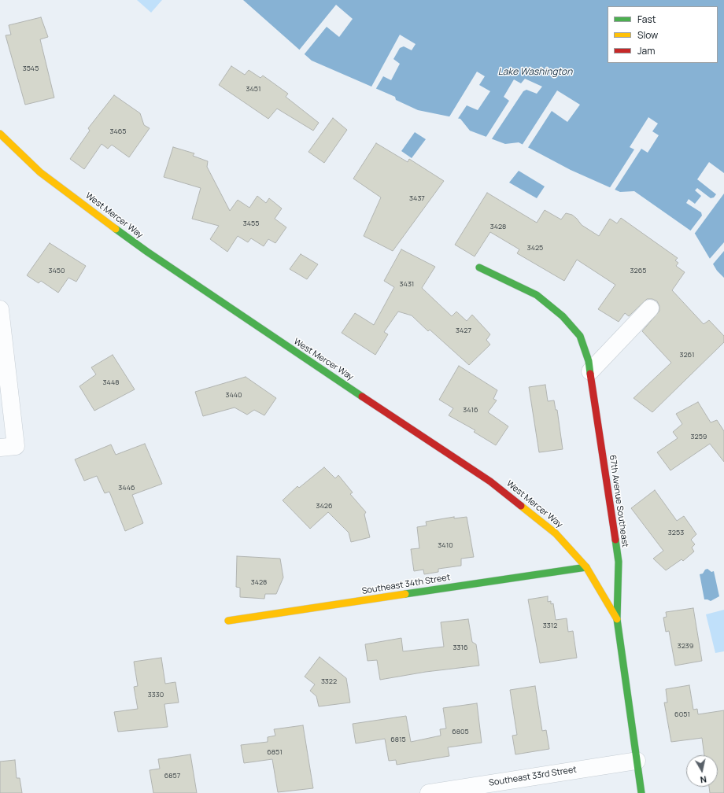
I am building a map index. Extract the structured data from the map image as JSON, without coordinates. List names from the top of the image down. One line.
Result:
{"streets":{"street":["West Mercer Way","67th Avenue Southeast","Southeast 34th Street","Southeast 33rd Street"]},"crossings":[["West Mercer Way","67th Avenue Southeast"],["West Mercer Way","Southeast 34th Street"],["67th Avenue Southeast","Southeast 33rd Street"]],"water":["Lake Washington"],"house_numbers":["3545","3451","3465","3437","3455","3428","3425","3450","3265","3431","3427","3261","3448","3440","3416","3259","3446","3426","3253","3410","3428","3312","3239","3316","3322","3330","6051","6805","6815","6851","6857"],"legend":["Fast","Slow","Jam"],"north":"bottom"}
